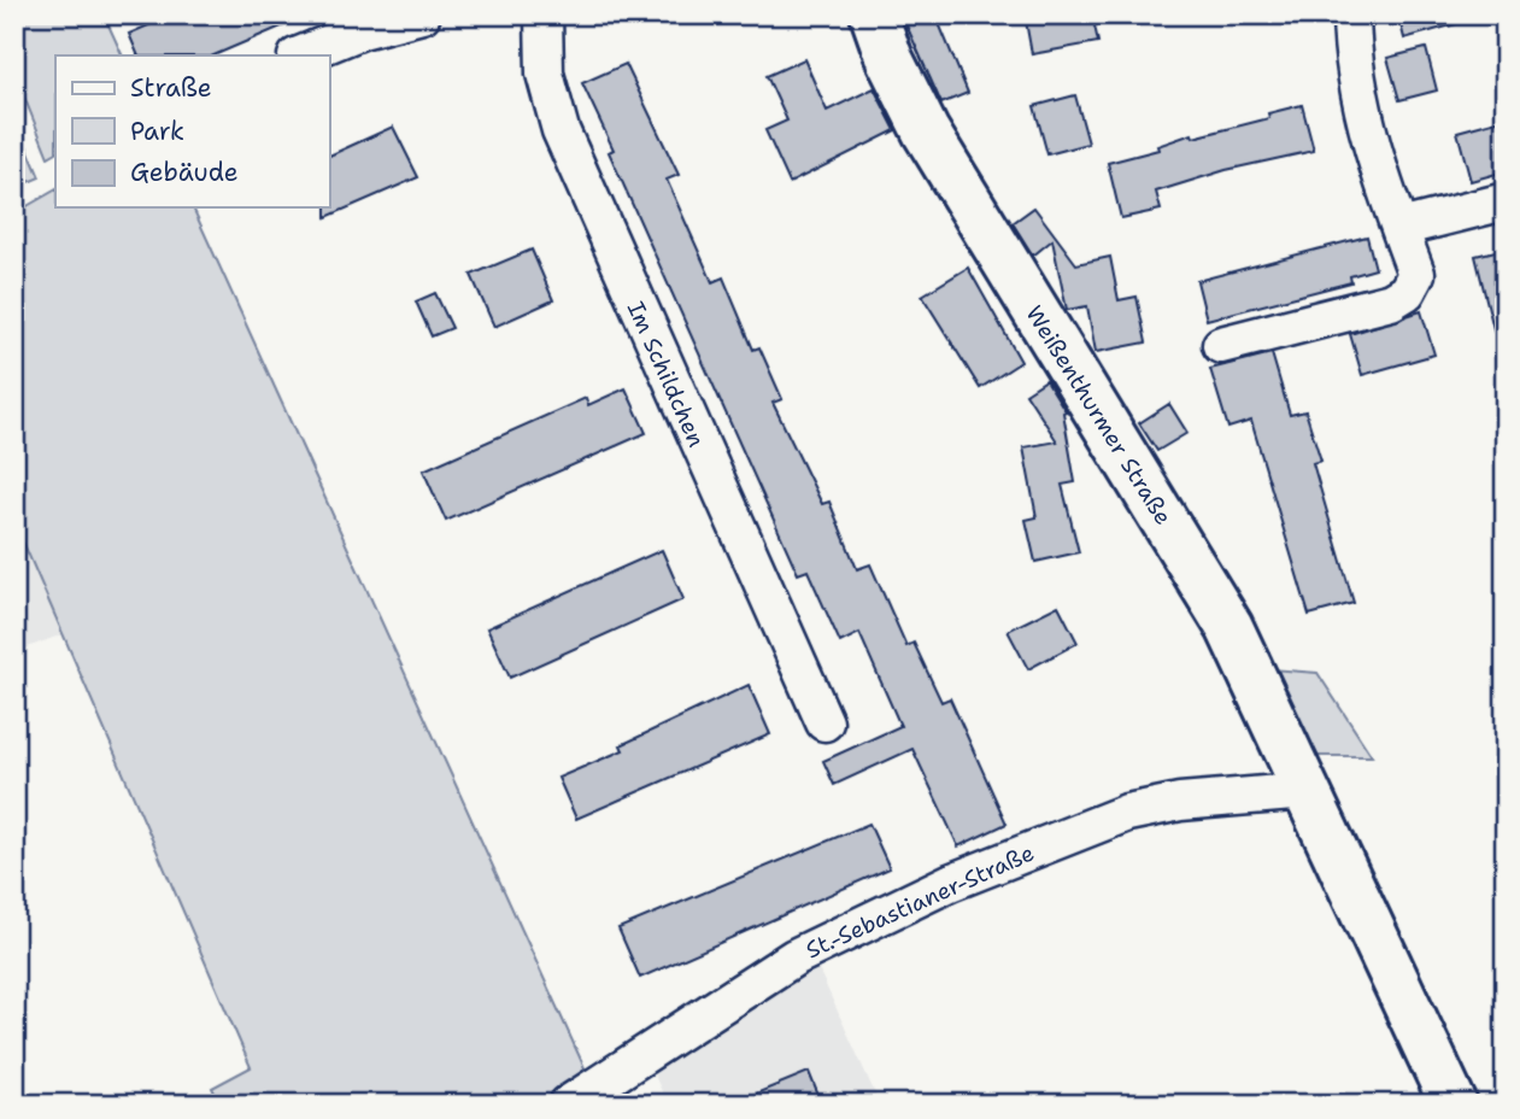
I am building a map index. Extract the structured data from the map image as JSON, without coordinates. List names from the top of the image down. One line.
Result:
{"streets":{"main road":["Weißenthurmer Straße"],"street":["Im Schildchen","St.-Sebastianer-Straße"]},"crossings":[["Weißenthurmer Straße","St.-Sebastianer-Straße"]],"legend":["Straße","Park","Gebäude"]}
